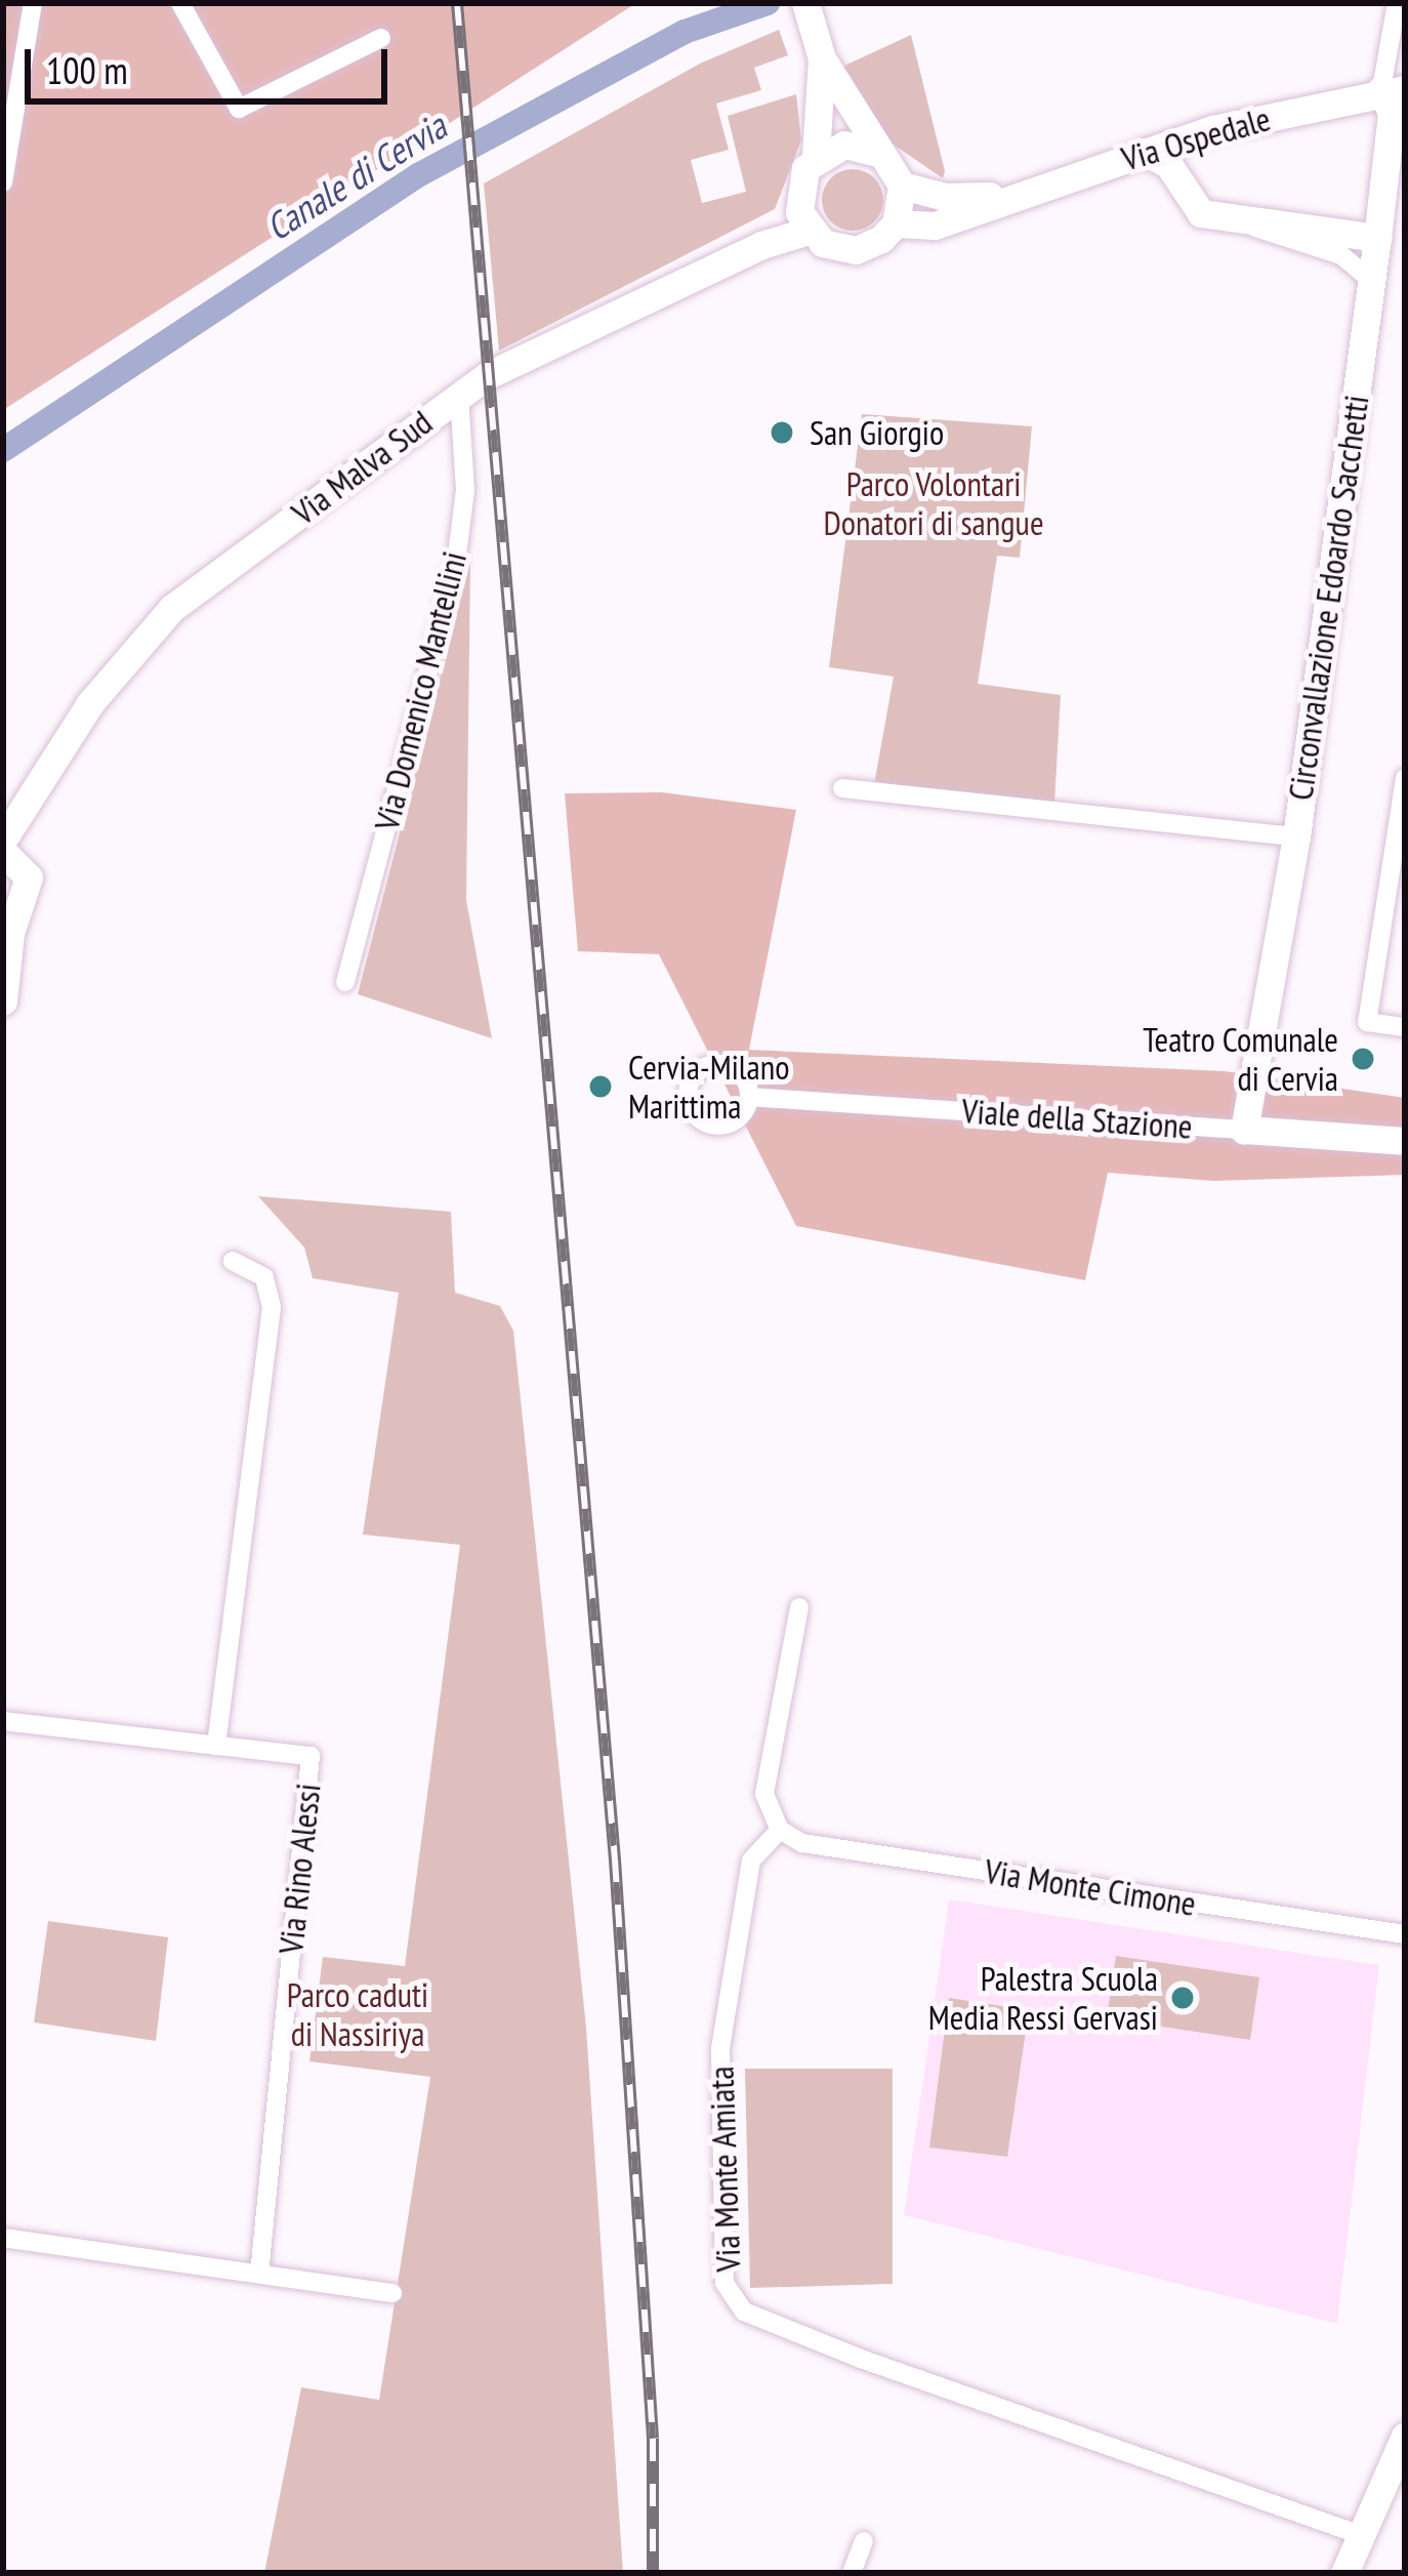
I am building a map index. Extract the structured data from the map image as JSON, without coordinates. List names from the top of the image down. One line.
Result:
{"streets":{"street":["Via Ospedale","Via Malva Sud","Circonvallazione Edoardo Sacchetti","Via Domenico Mantellini","Viale della Stazione","Via Rino Alessi","Via Monte Cimone","Via Monte Amiata"]},"crossings":[["Via Ospedale","Circonvallazione Edoardo Sacchetti"],["Via Malva Sud","Via Domenico Mantellini"],["Circonvallazione Edoardo Sacchetti","Viale della Stazione"],["Via Monte Cimone","Via Monte Amiata"]],"water":["Canale di Cervia"],"parks":["Parco Volontari Donatori di sangue","Parco caduti di Nassiriya"],"places":["San Giorgio","Teatro Comunale di Cervia","Cervia-Milano Marittima","Palestra Scuola Media Ressi Gervasi"],"scale_bar":"100 m"}
